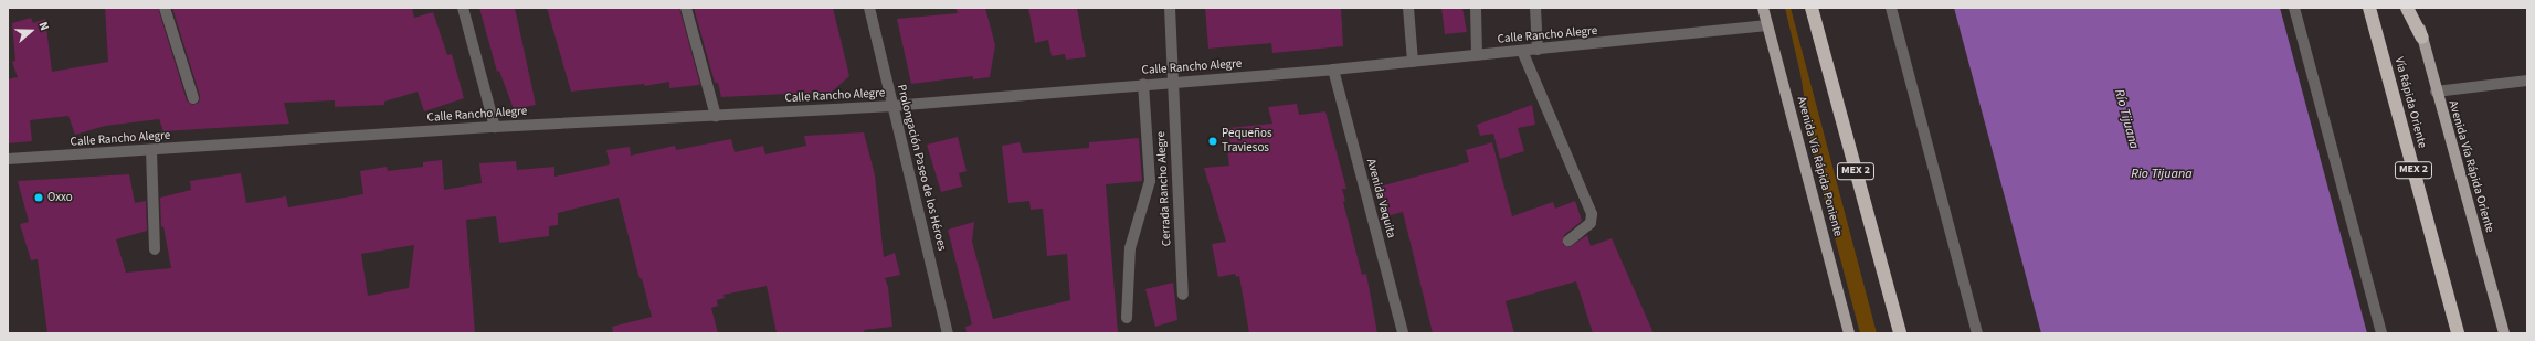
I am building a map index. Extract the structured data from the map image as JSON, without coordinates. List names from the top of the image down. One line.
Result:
{"streets":{"highway":["Vía Rápida Oriente","MEX 2"],"main road":["Avenida Vía Rápida Poniente","Avenida Vía Rápida Oriente"],"street":["Calle Rancho Alegre","Prolongación Paseo de los Héroes","Cerrada Rancho Alegre","Avenida Vaquita"]},"crossings":[["Calle Rancho Alegre","Avenida Vía Rápida Poniente"],["Calle Rancho Alegre","Prolongación Paseo de los Héroes"],["Calle Rancho Alegre","Cerrada Rancho Alegre"],["Calle Rancho Alegre","Avenida Vaquita"]],"water":["Río Tijuana","Rio Tijuana"],"places":["Pequeños Traviesos","Oxxo"],"north":"right"}
